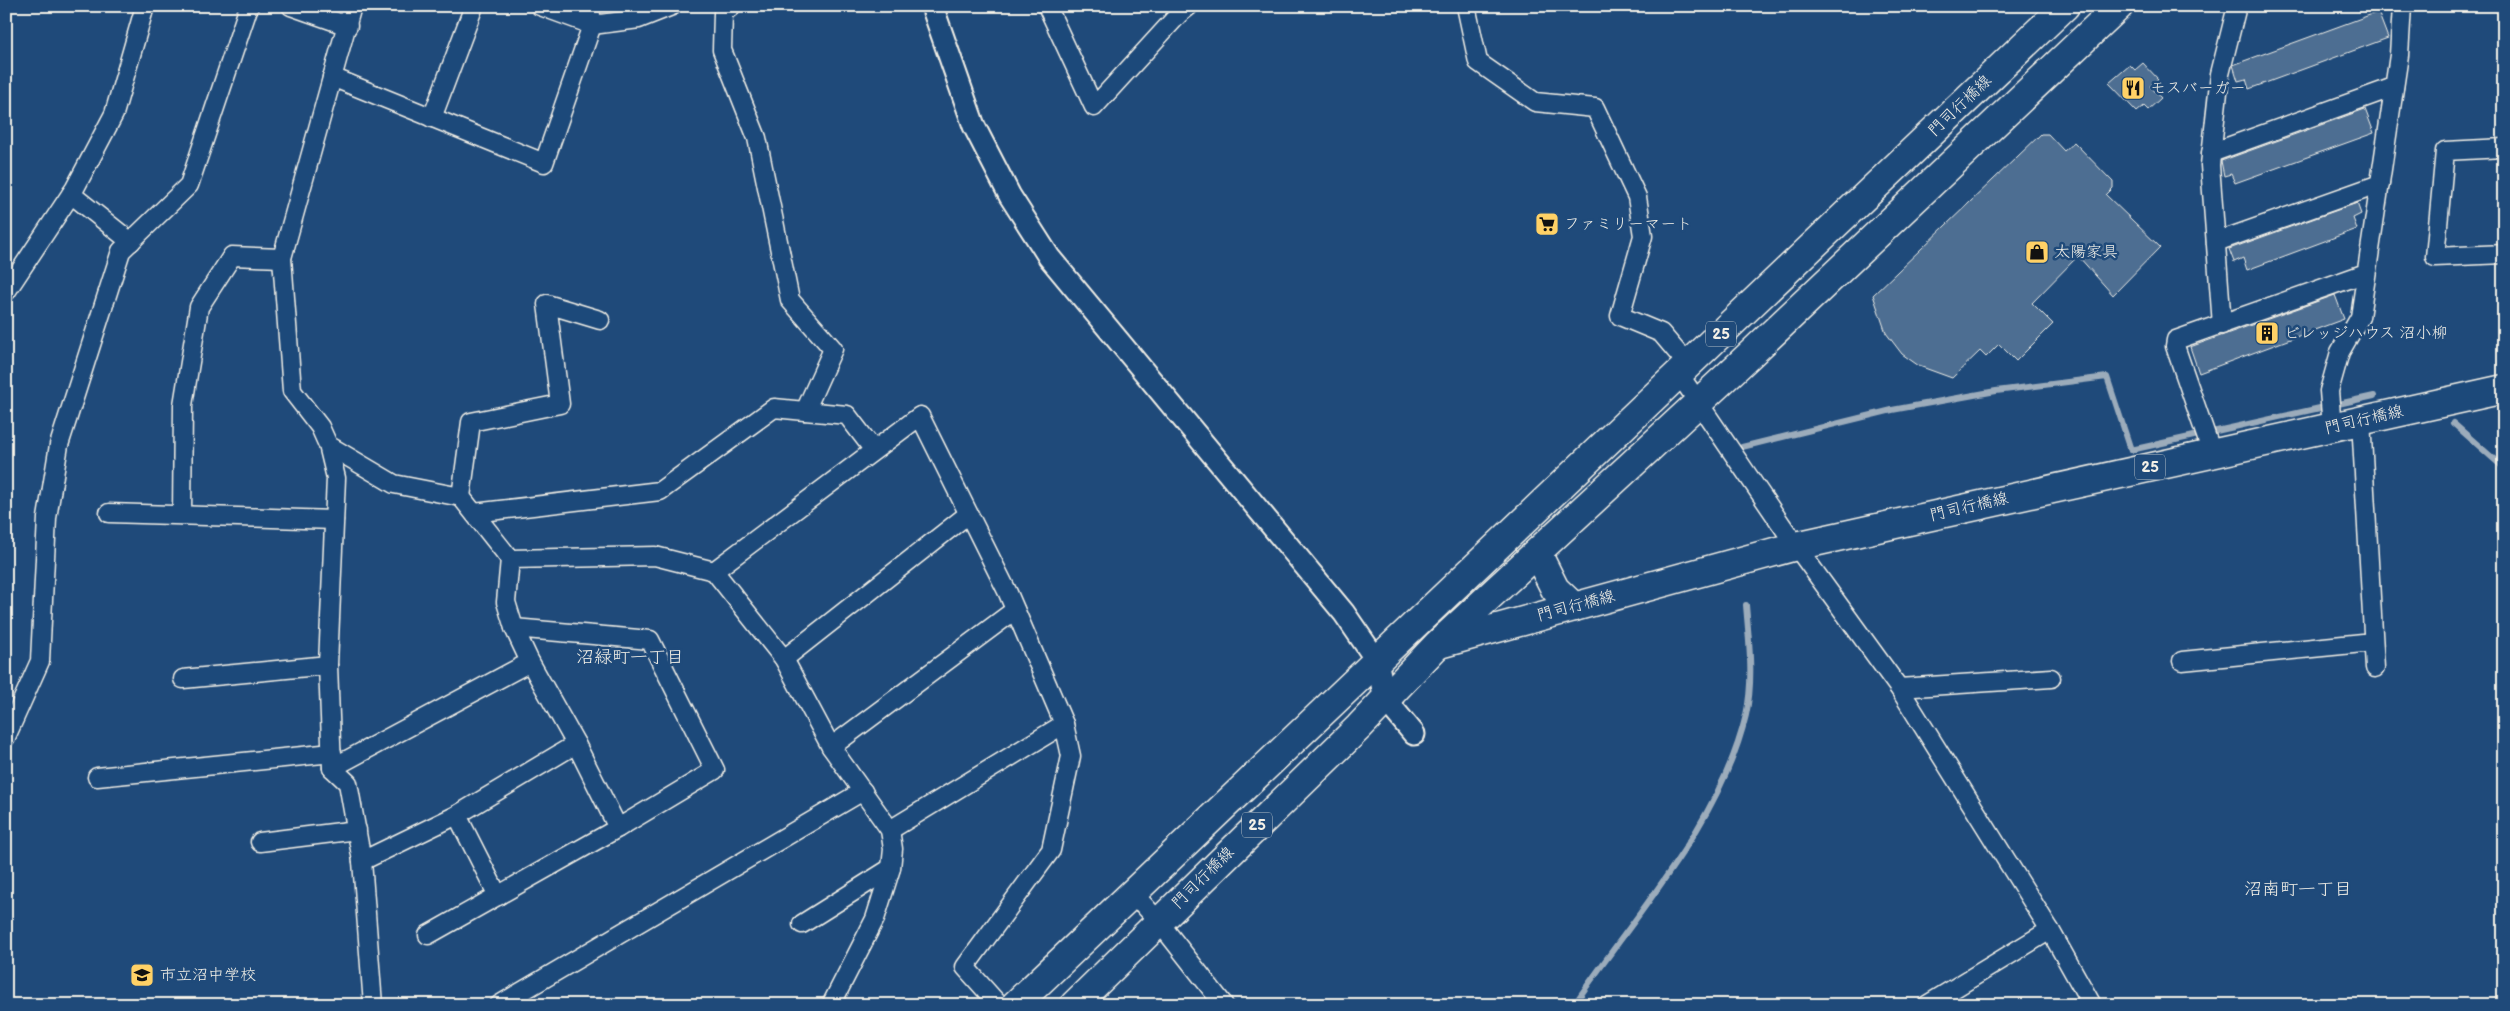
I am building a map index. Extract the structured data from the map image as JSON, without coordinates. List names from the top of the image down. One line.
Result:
{"streets":{"main road":["門司行橋線","25"]},"districts":["沼緑町一丁目","沼南町一丁目"],"places":{"restaurant":["モスバーガー"],"supermarket":["ファミリーマート"],"shop":["太陽家具"],"building":["ビレッジハウス 沼小柳"],"school or university":["市立沼中学校"]}}
